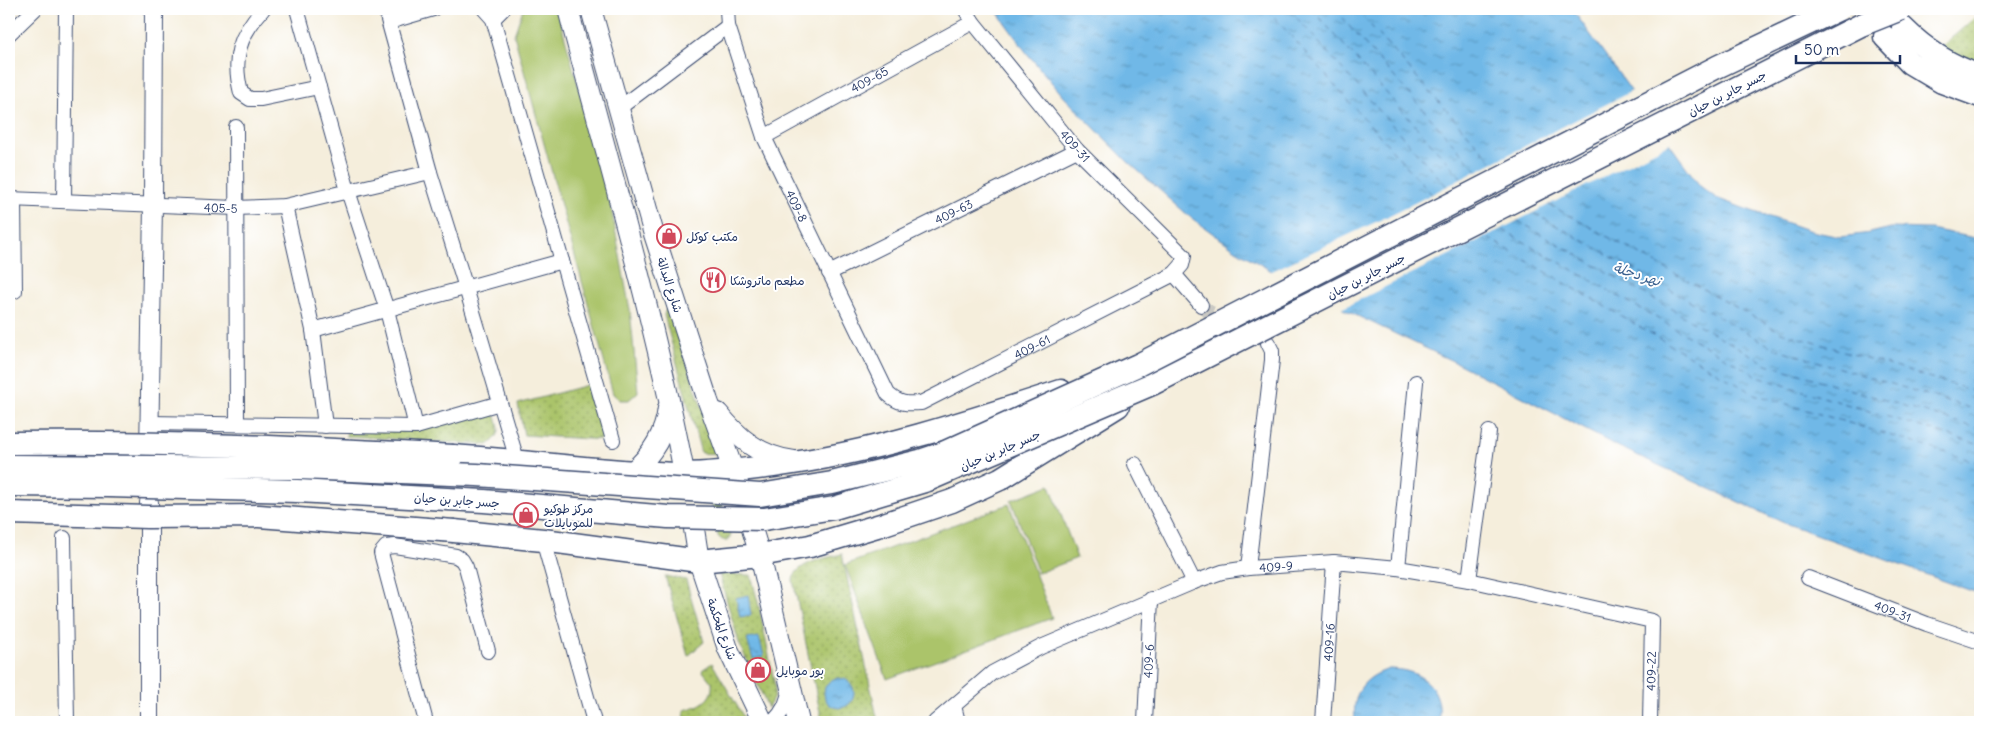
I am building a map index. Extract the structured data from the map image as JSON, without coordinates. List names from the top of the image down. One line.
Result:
{"streets":{"main road":["جسر جابر بن حيان","شارع البدالة","شارع المحكمة"],"street":["409-65","409-31","409-8","405-5","409-63","409-61","409-9","409-16","409-6","409-22"]},"crossings":[["409-65","409-31"],["409-65","409-8"],["409-31","409-63"],["409-31","409-61"],["409-8","409-63"],["409-8","409-61"],["409-9","409-16"],["409-9","409-6"],["409-9","409-22"]],"water":["نهر دجلة"],"places":{"shop":["مكتب كوكل","مركز طوكيو للموبايلات","بور موبايل"],"restaurant":["مطعم ماتروشكا"]},"scale_bar":"50 m"}
